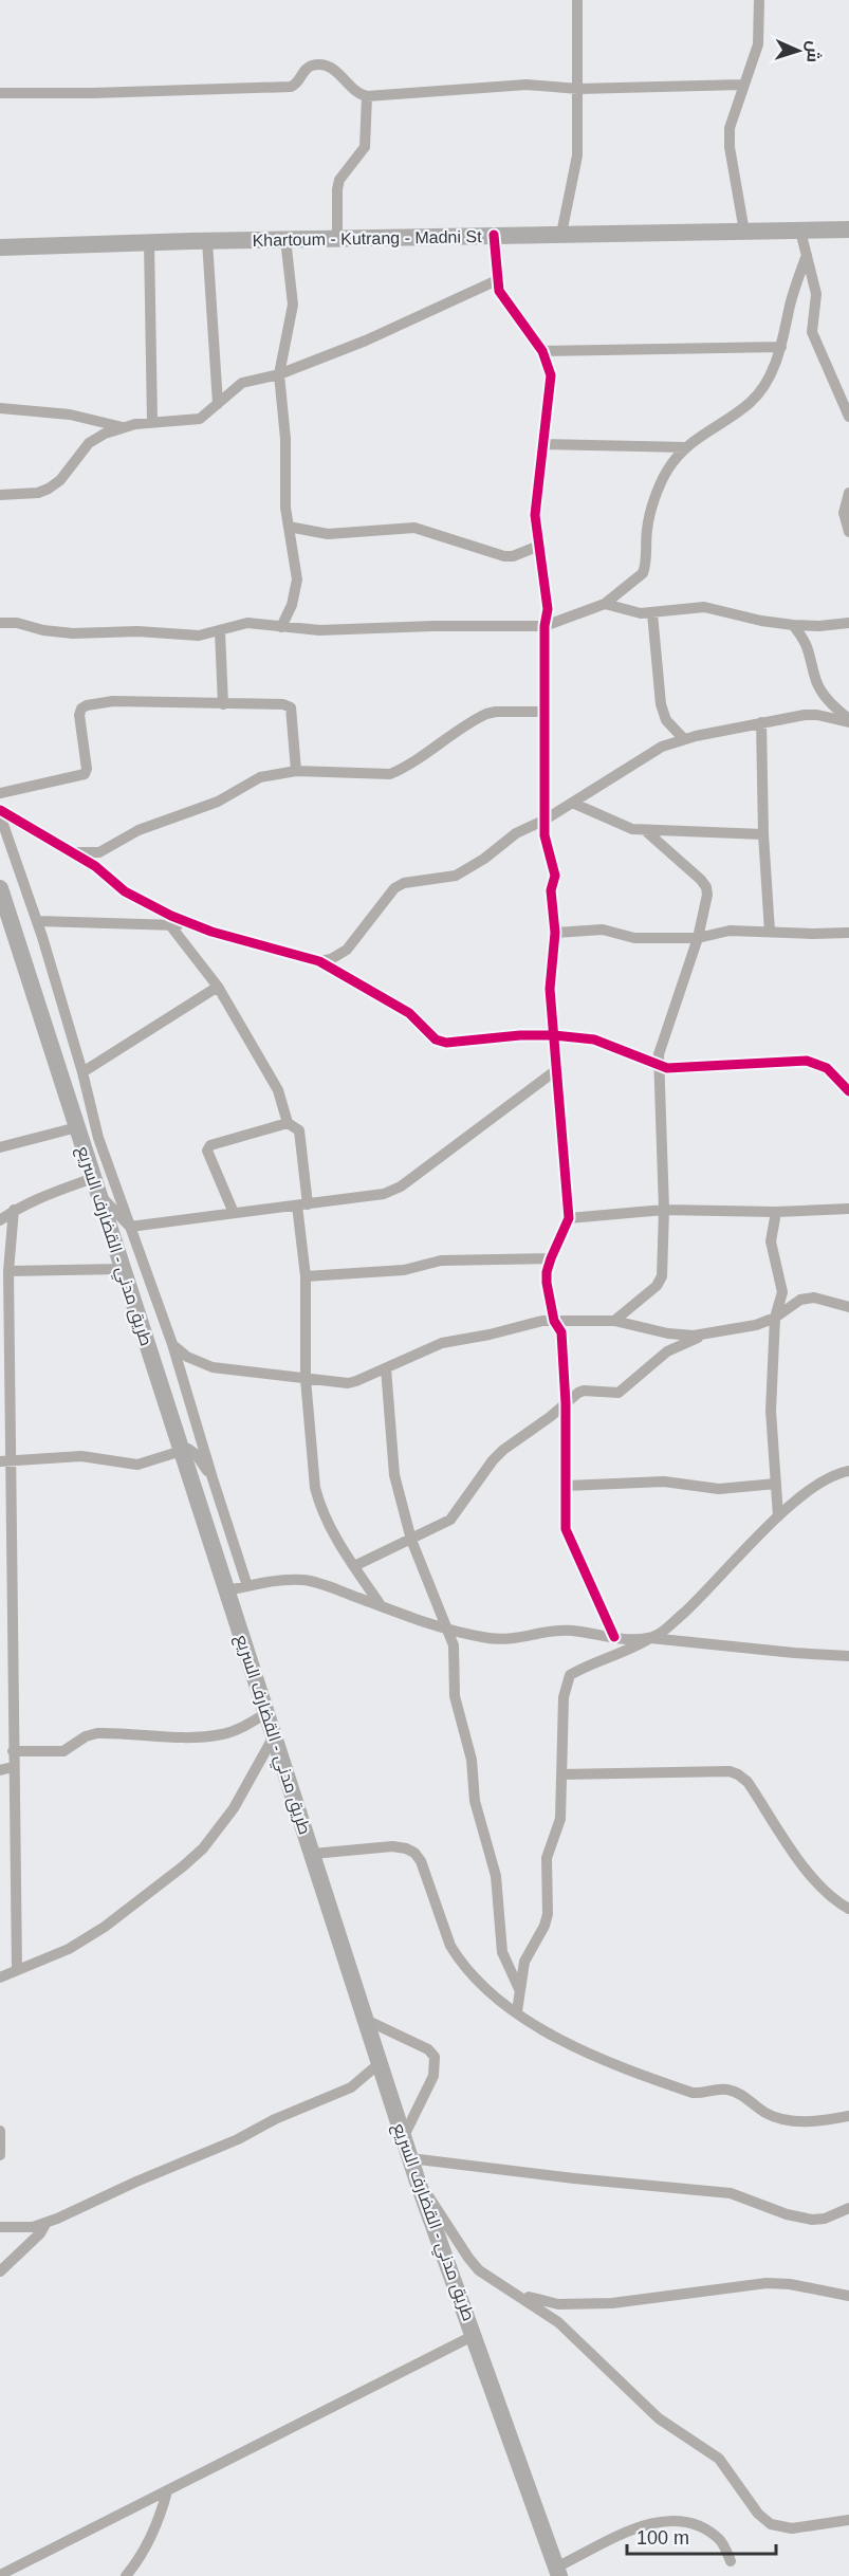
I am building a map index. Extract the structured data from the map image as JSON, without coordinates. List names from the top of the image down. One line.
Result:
{"streets":{"highway":["Khartoum - Kutrang - Madni St","طريق مدني - القضارف السريع"]},"scale_bar":"100 m","north":"right"}
